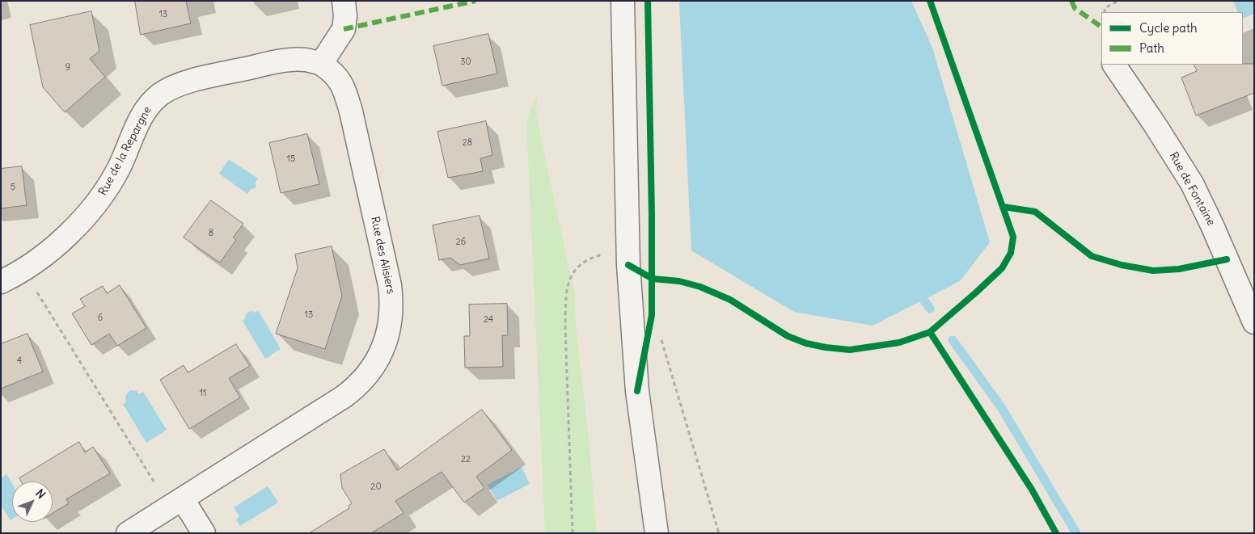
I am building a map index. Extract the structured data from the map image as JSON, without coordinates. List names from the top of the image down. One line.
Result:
{"streets":{"street":["Rue de la Repargne","Rue de Fontaine","Rue des Alisiers"]},"crossings":[["Rue de la Repargne","Rue des Alisiers"]],"house_numbers":["13","30","9","28","15","5","8","26","13","6","24","4","11","22","20"],"legend":["Cycle path","Path"],"north":"top right"}
